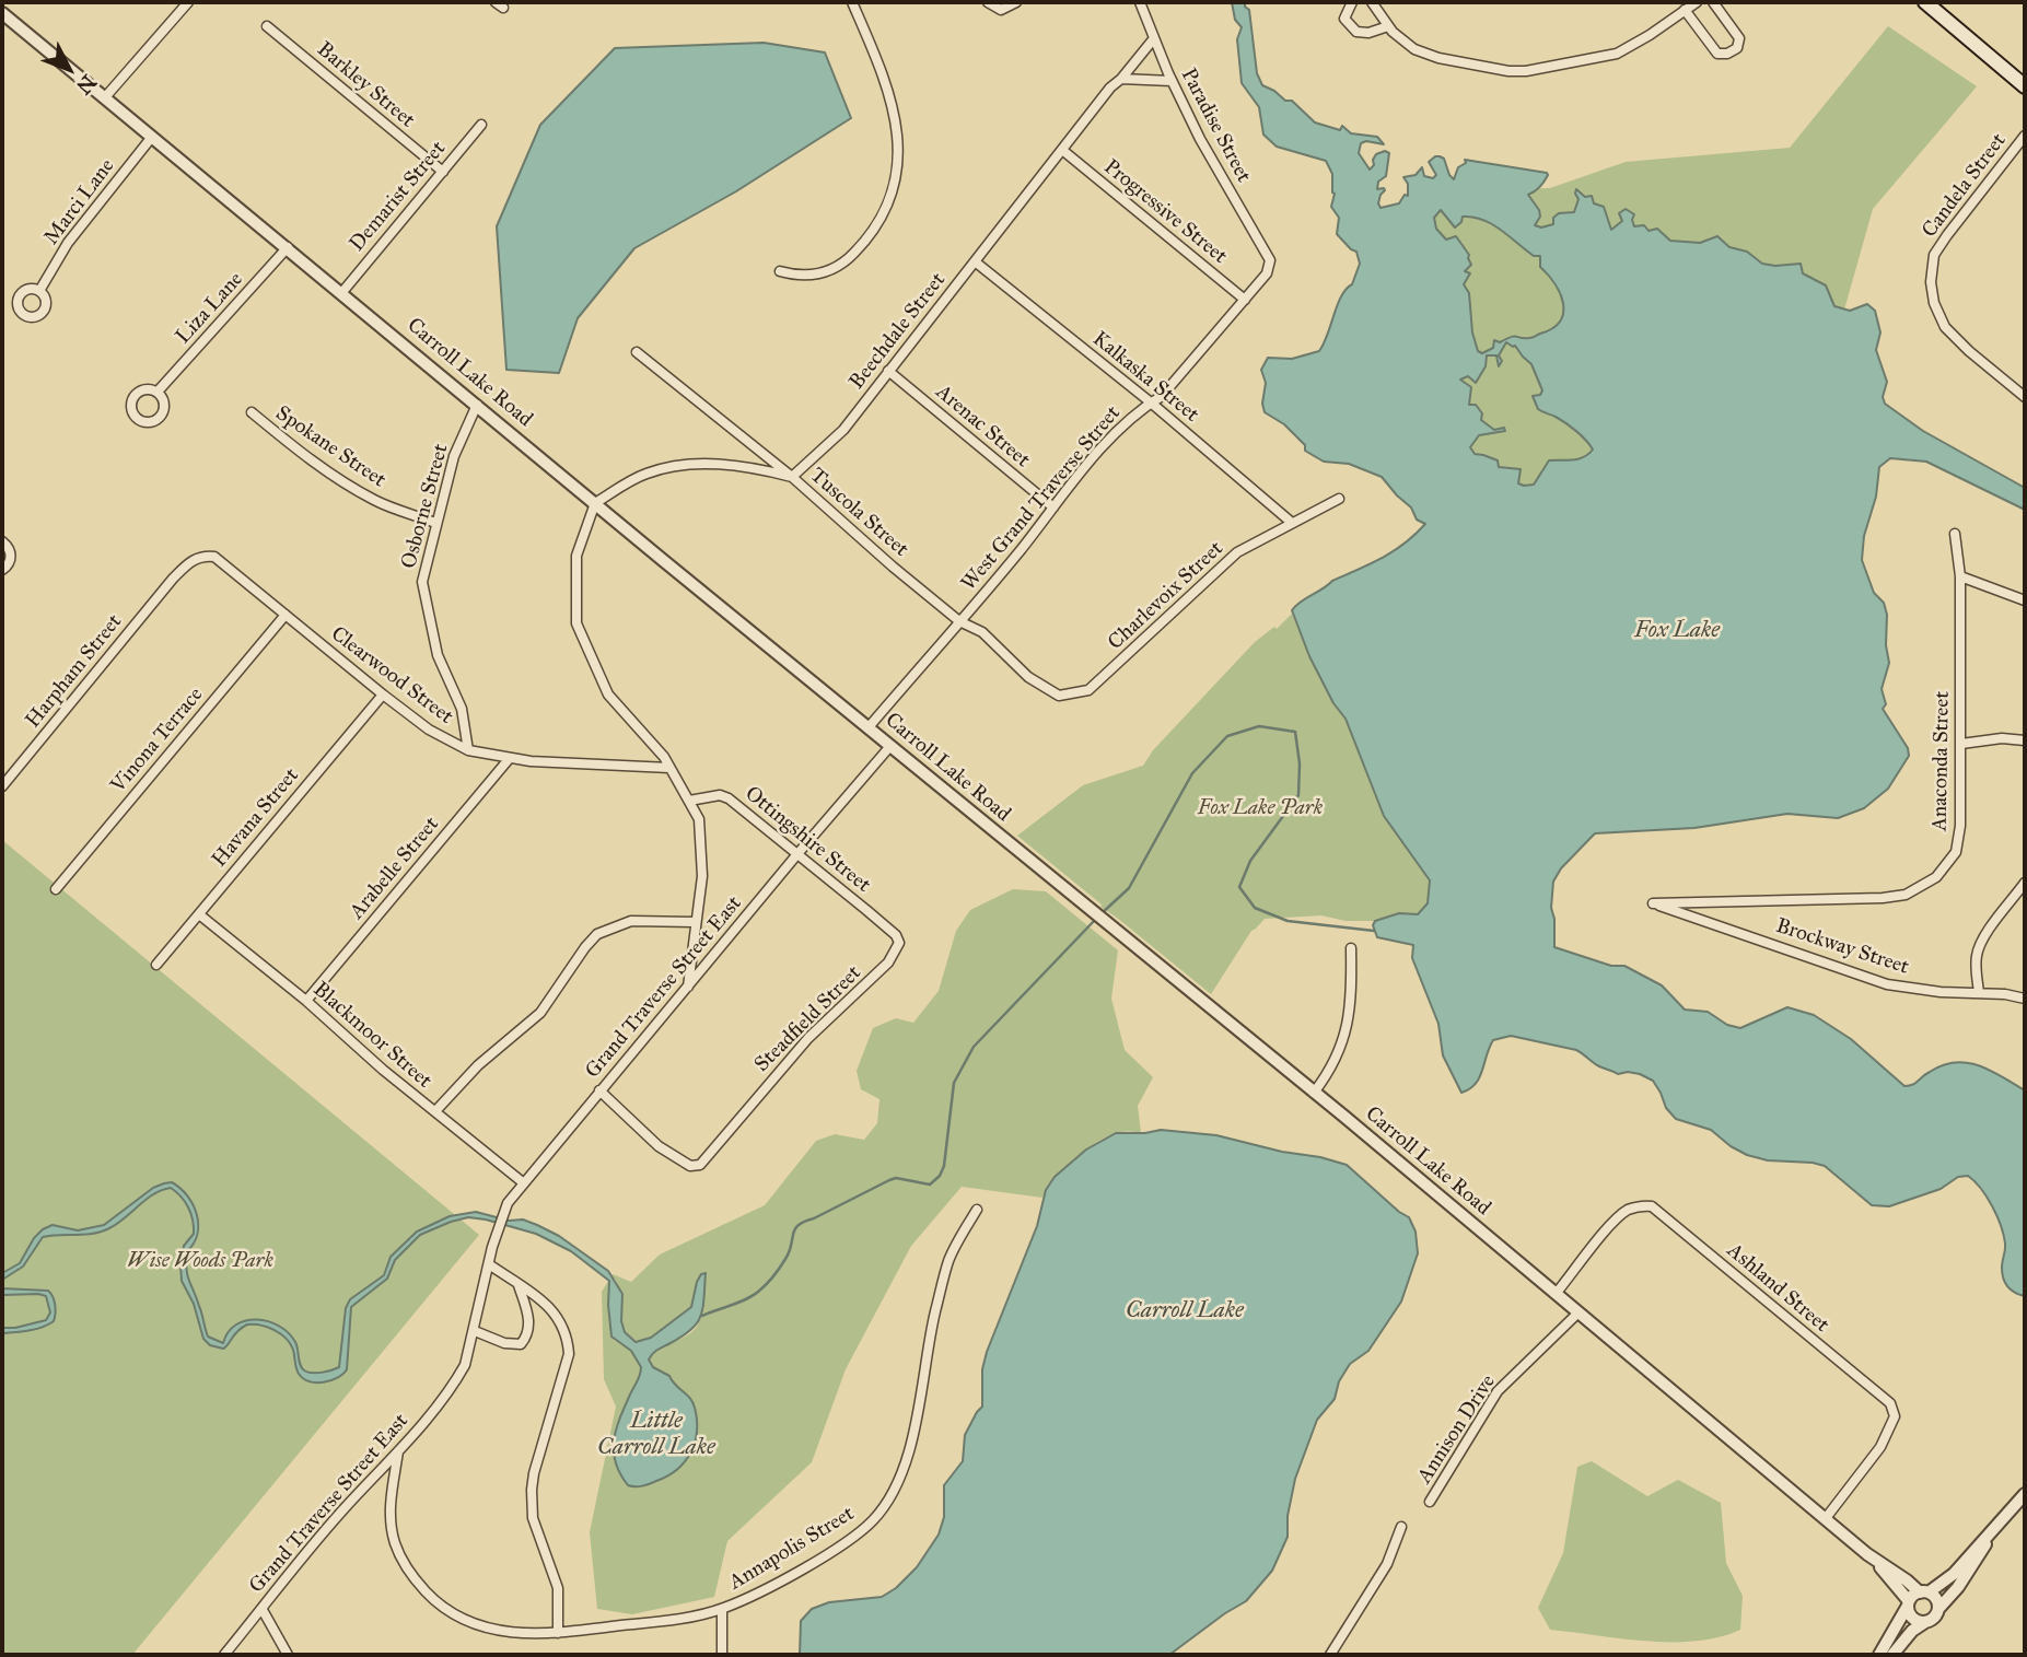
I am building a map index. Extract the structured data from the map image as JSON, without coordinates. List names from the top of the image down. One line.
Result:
{"streets":{"street":["Barkley Street","Paradise Street","Candela Street","Demarist Street","Marci Lane","Progressive Street","Liza Lane","Beechdale Street","Carroll Lake Road","Kalkaska Street","Arenac Street","Spokane Street","West Grand Traverse Street","Osborne Street","Tuscola Street","Charlevoix Street","Harpham Street","Clearwood Street","Vinona Terrace","Anaconda Street","Havana Street","Ottingshire Street","Arabelle Street","Brockway Street","Grand Traverse Street East","Steadfield Street","Blackmoor Street","Ashland Street","Annison Drive","Annapolis Street"]},"crossings":[["Barkley Street","Demarist Street"],["Paradise Street","Beechdale Street"],["Paradise Street","West Grand Traverse Street"],["Demarist Street","Carroll Lake Road"],["Marci Lane","Carroll Lake Road"],["Progressive Street","Beechdale Street"],["Progressive Street","West Grand Traverse Street"],["Liza Lane","Carroll Lake Road"],["Beechdale Street","Kalkaska Street"],["Beechdale Street","Arenac Street"],["Beechdale Street","Tuscola Street"],["Carroll Lake Road","West Grand Traverse Street"],["Carroll Lake Road","Osborne Street"],["Carroll Lake Road","Grand Traverse Street East"],["Carroll Lake Road","Ashland Street"],["Carroll Lake Road","Annison Drive"],["Kalkaska Street","West Grand Traverse Street"],["Kalkaska Street","Charlevoix Street"],["Arenac Street","West Grand Traverse Street"],["Spokane Street","Osborne Street"],["West Grand Traverse Street","Tuscola Street"],["Osborne Street","Clearwood Street"],["Tuscola Street","Charlevoix Street"],["Harpham Street","Clearwood Street"],["Clearwood Street","Vinona Terrace"],["Clearwood Street","Havana Street"],["Clearwood Street","Arabelle Street"],["Anaconda Street","Brockway Street"],["Havana Street","Blackmoor Street"],["Ottingshire Street","Grand Traverse Street East"],["Ottingshire Street","Steadfield Street"],["Arabelle Street","Blackmoor Street"],["Grand Traverse Street East","Steadfield Street"],["Grand Traverse Street East","Blackmoor Street"],["Grand Traverse Street East","Annapolis Street"]],"water":["Fox Lake","Carroll Lake","Little Carroll Lake"],"parks":["Fox Lake Park","Wise Woods Park"],"north":"bottom right"}
